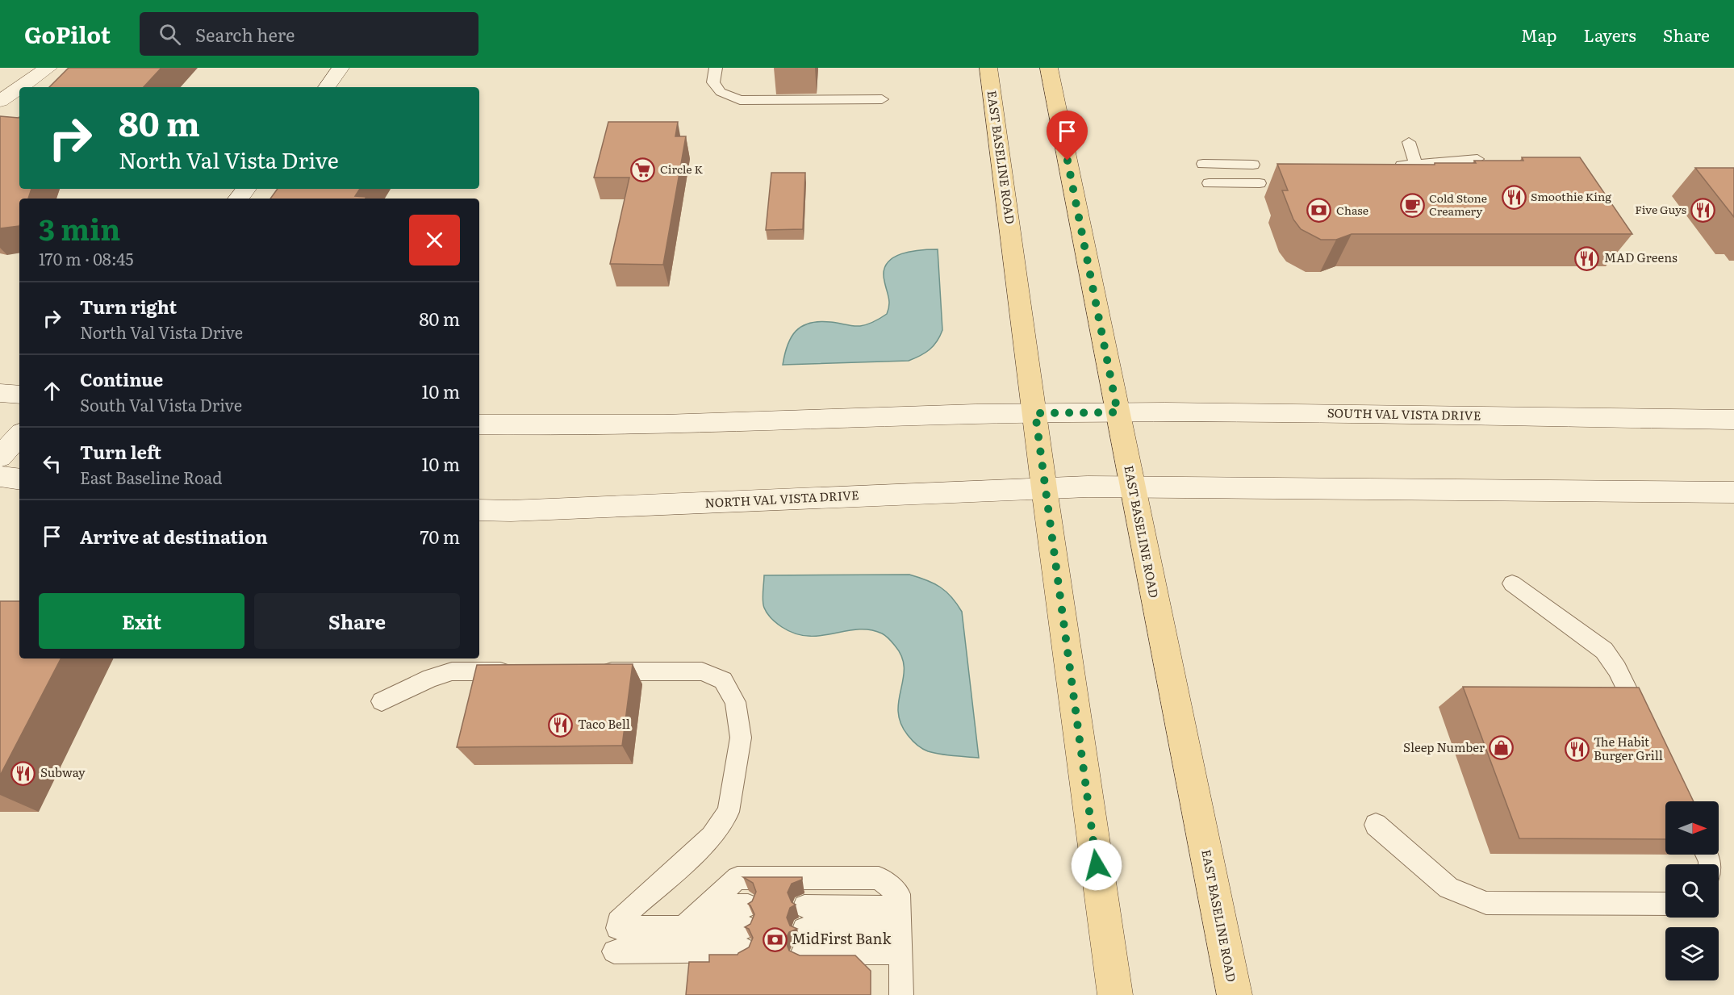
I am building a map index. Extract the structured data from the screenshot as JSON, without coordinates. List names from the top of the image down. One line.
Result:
{"streets":{"main road":["EAST BASELINE ROAD","SOUTH VAL VISTA DRIVE","NORTH VAL VISTA DRIVE"]},"crossings":[["EAST BASELINE ROAD","SOUTH VAL VISTA DRIVE"],["EAST BASELINE ROAD","NORTH VAL VISTA DRIVE"]],"places":{"supermarket":["Circle K"],"restaurant":["Smoothie King","Five Guys","MAD Greens","Taco Bell","The Habit Burger Grill","Subway"],"cafe":["Cold Stone Creamery"],"bank":["Chase","MidFirst Bank"],"shop":["Sleep Number"]},"north":"right","page":{"header":"GoPilot","search":"Search here","nav":["Map","Layers","Share"],"turn":["80 m","North Val Vista Drive"],"heading":["3 min","170 m · 08:45"],"list":[{"name":"Turn right","note":"North Val Vista Drive","value":"80 m"},{"name":"Continue","note":"South Val Vista Drive","value":"10 m"},{"name":"Turn left","note":"East Baseline Road","value":"10 m"},{"name":"Arrive at destination","value":"70 m"}],"buttons":["Exit","Share"]}}
